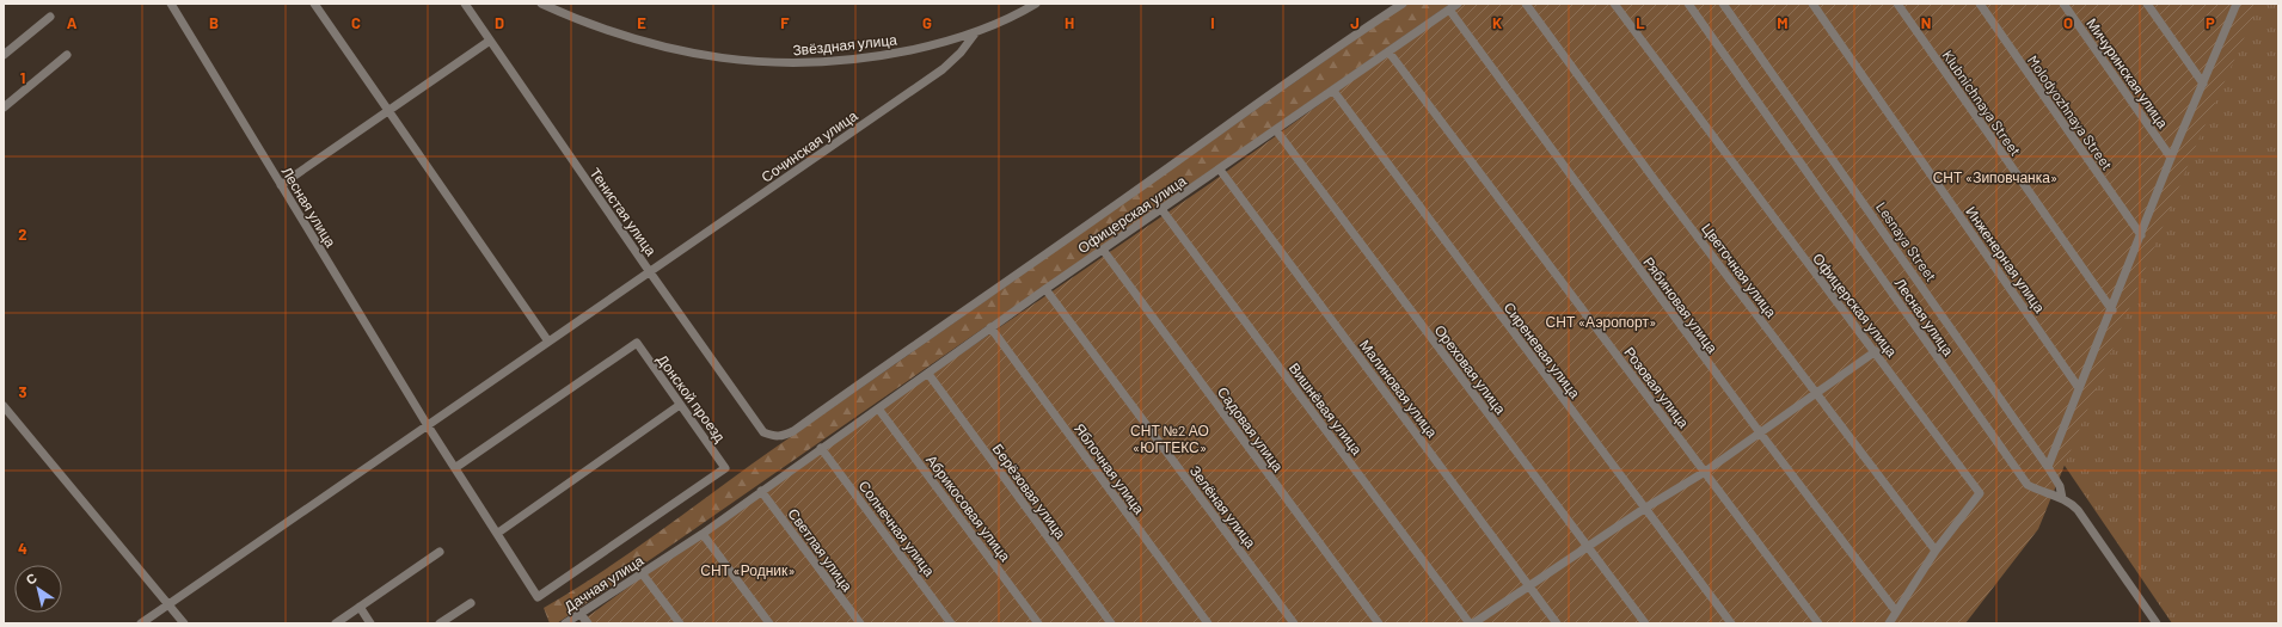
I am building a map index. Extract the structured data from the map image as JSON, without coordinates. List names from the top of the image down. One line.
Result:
{"streets":{"street":["Звёздная улица","Мичуринская улица","Klubnichnaya Street","Molodyozhnaya Street","Сочинская улица","Лесная улица","Тенистая улица","Офицерская улица","Lesnaya Street","Инженерная улица","Цветочная улица","Рябиновая улица","Сиреневая улица","Ореховая улица","Розовая улица","Малиновая улица","Донской проезд","Вишнёвая улица","Садовая улица","Яблочная улица","Берёзовая улица","Зелёная улица","Абрикосовая улица","Солнечная улица","Светлая улица","Дачная улица"]},"crossings":[["Звёздная улица","Сочинская улица"],["Сочинская улица","Лесная улица"],["Сочинская улица","Тенистая улица"],["Лесная улица","Lesnaya Street"],["Лесная улица","Донской проезд"],["Офицерская улица","Цветочная улица"],["Офицерская улица","Рябиновая улица"],["Офицерская улица","Сиреневая улица"],["Офицерская улица","Ореховая улица"],["Офицерская улица","Розовая улица"],["Офицерская улица","Малиновая улица"],["Офицерская улица","Вишнёвая улица"],["Офицерская улица","Садовая улица"],["Офицерская улица","Яблочная улица"],["Офицерская улица","Берёзовая улица"],["Офицерская улица","Зелёная улица"],["Офицерская улица","Абрикосовая улица"],["Офицерская улица","Солнечная улица"],["Офицерская улица","Светлая улица"],["Офицерская улица","Дачная улица"],["Светлая улица","Дачная улица"]],"parks":["СНТ «Зиповчанка»","СНТ «Аэропорт»","СНТ №2 АО «ЮГТЕКС»","СНТ «Родник»"],"north":"top left","grid":{"columns":["A","B","C","D","E","F","G","H","I","J","K","L","M","N","O","P"],"rows":["1","2","3","4"]}}
